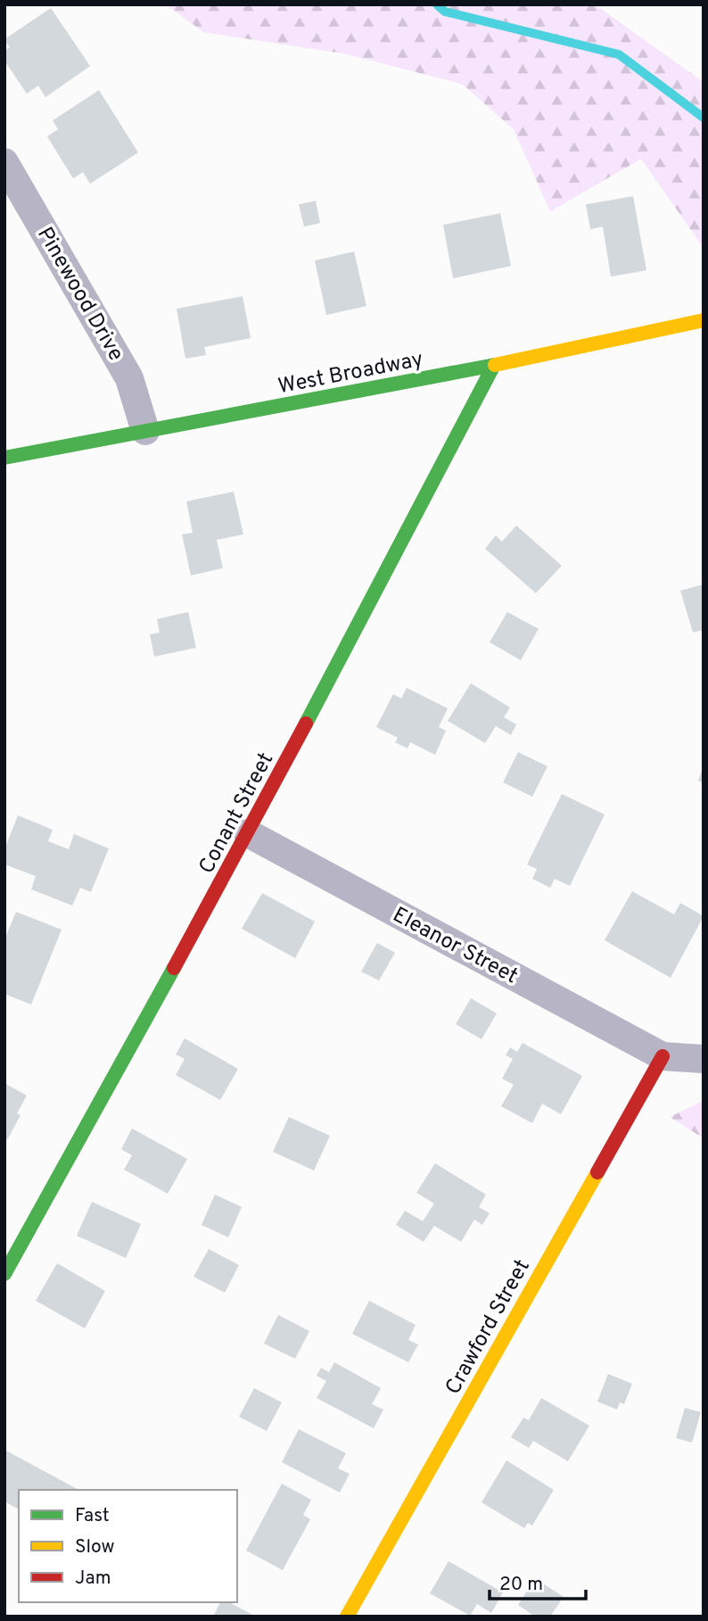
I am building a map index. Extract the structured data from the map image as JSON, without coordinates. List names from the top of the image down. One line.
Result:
{"streets":{"street":["Pinewood Drive","West Broadway","Conant Street","Eleanor Street","Crawford Street"]},"crossings":[["Pinewood Drive","West Broadway"],["West Broadway","Conant Street"],["Conant Street","Eleanor Street"],["Eleanor Street","Crawford Street"]],"legend":["Fast","Slow","Jam"],"scale_bar":"20 m"}
